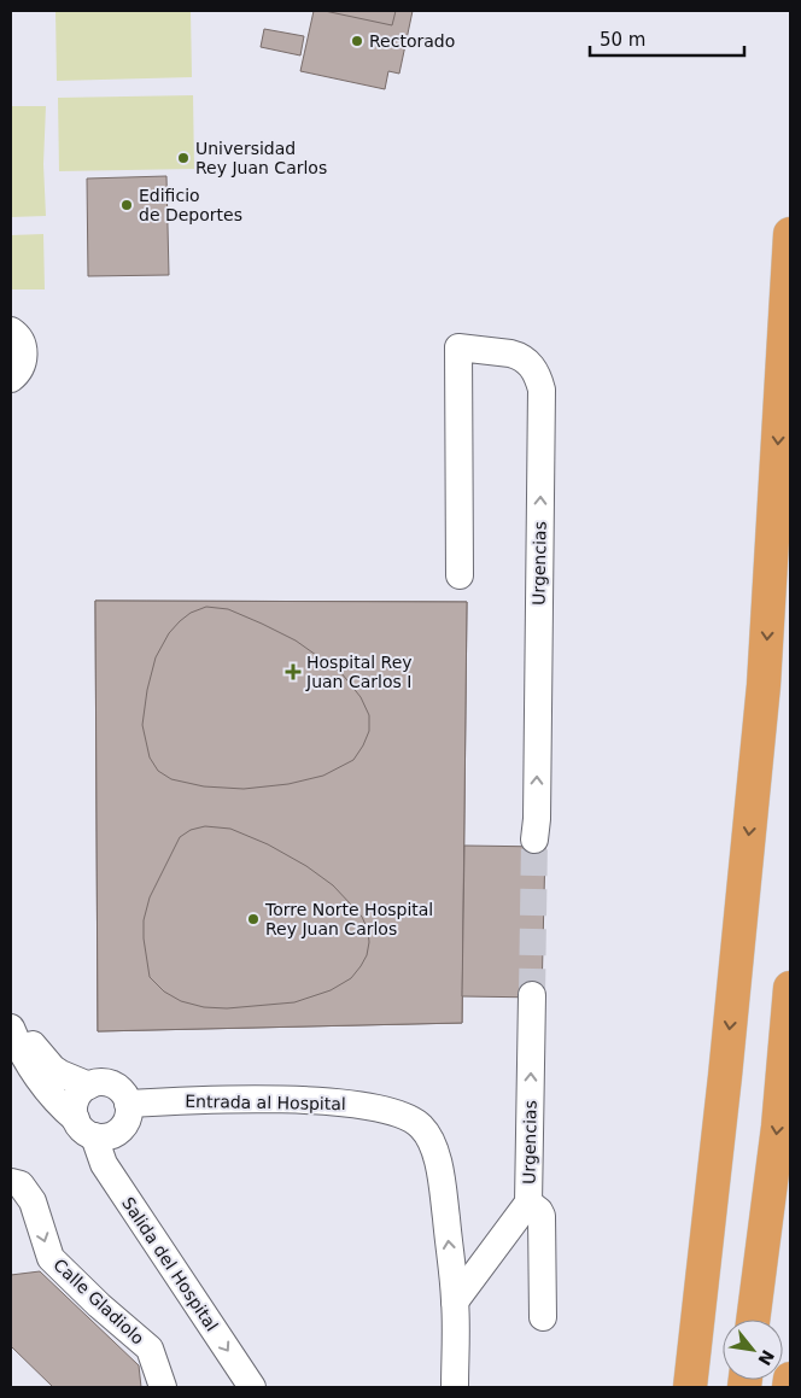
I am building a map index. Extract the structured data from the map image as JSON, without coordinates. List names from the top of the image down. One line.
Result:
{"streets":{"street":["Urgencias","Entrada al Hospital","Salida del Hospital","Calle Gladiolo"]},"crossings":[["Urgencias","Entrada al Hospital"],["Entrada al Hospital","Salida del Hospital"]],"one_way":["Salida del Hospital","Calle Gladiolo"],"places":{"other":["Rectorado","Universidad Rey Juan Carlos","Edificio de Deportes","Torre Norte Hospital Rey Juan Carlos"],"health":["Hospital Rey Juan Carlos I"]},"scale_bar":"50 m","north":"bottom right"}
